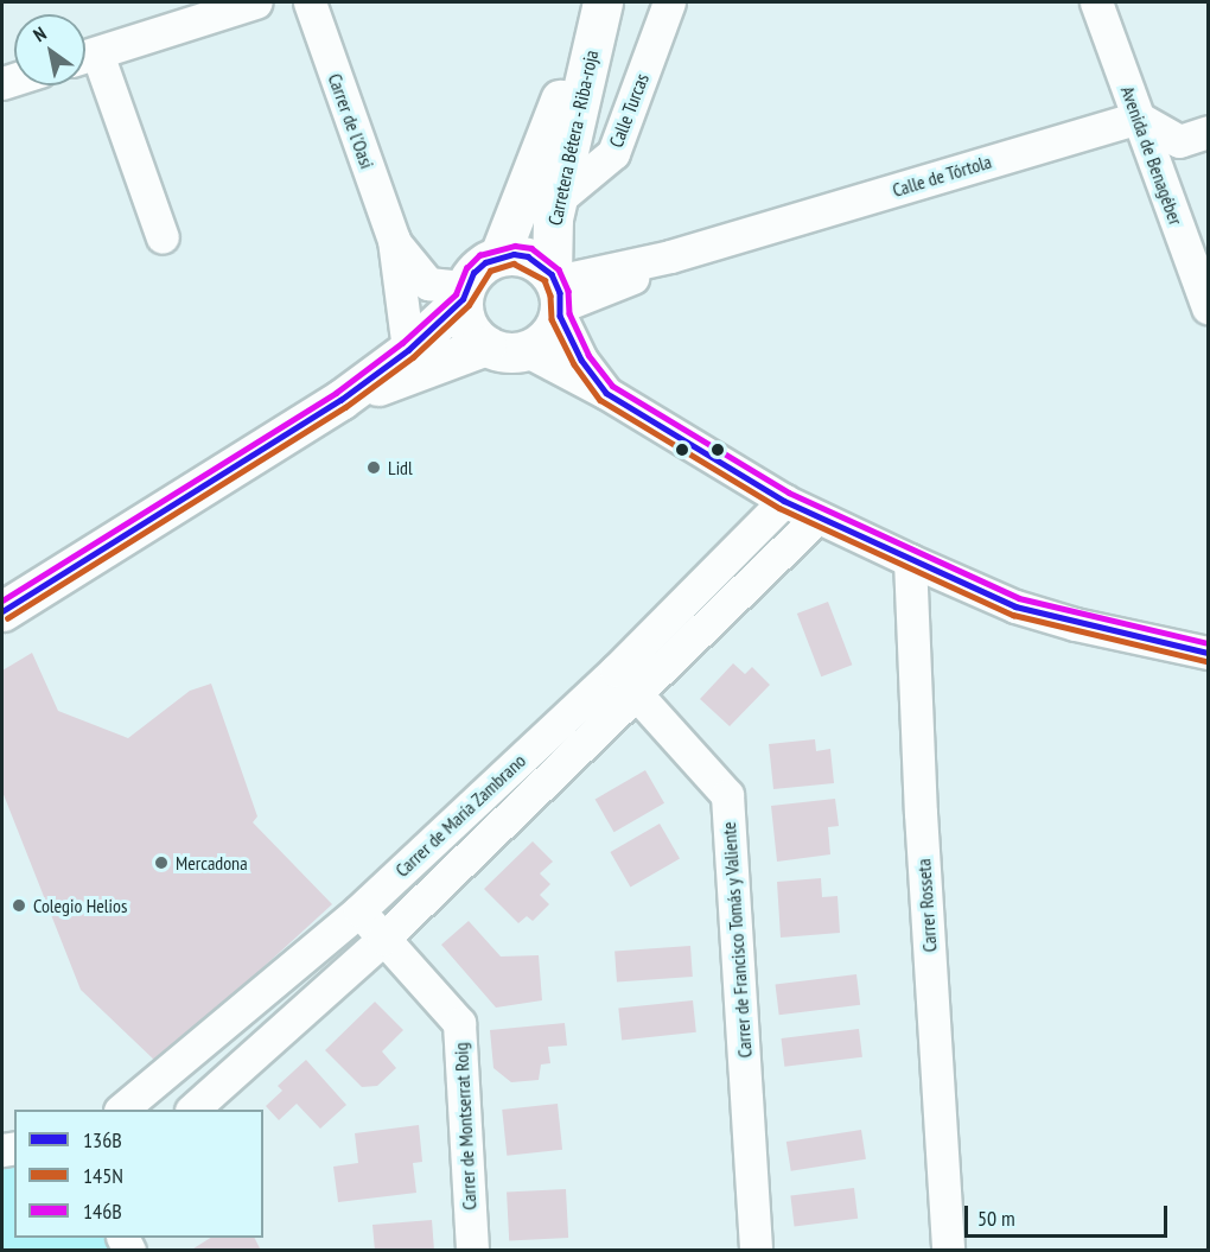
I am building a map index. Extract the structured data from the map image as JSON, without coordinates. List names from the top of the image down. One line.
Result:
{"streets":{"main road":["Carretera Bétera - Riba-roja"],"street":["Calle Turcas","Carrer de l'Oasi","Avenida de Benagéber","Calle de Tórtola","Carrer de María Zambrano","Carrer Rosseta","Carrer de Francisco Tomás y Valiente","Carrer de Montserrat Roig"]},"crossings":[["Calle Turcas","Carretera Bétera - Riba-roja"],["Carrer de l'Oasi","Carretera Bétera - Riba-roja"],["Carrer de l'Oasi","Calle de Tórtola"],["Carretera Bétera - Riba-roja","Calle de Tórtola"],["Avenida de Benagéber","Calle de Tórtola"],["Carrer de María Zambrano","Carrer de Francisco Tomás y Valiente"],["Carrer de María Zambrano","Carrer de Montserrat Roig"]],"places":["Lidl","Mercadona","Colegio Helios"],"lines":["transit line 146B","transit line 136B","transit line 145N"],"legend":["136B","145N","146B"],"scale_bar":"50 m","north":"top left"}
